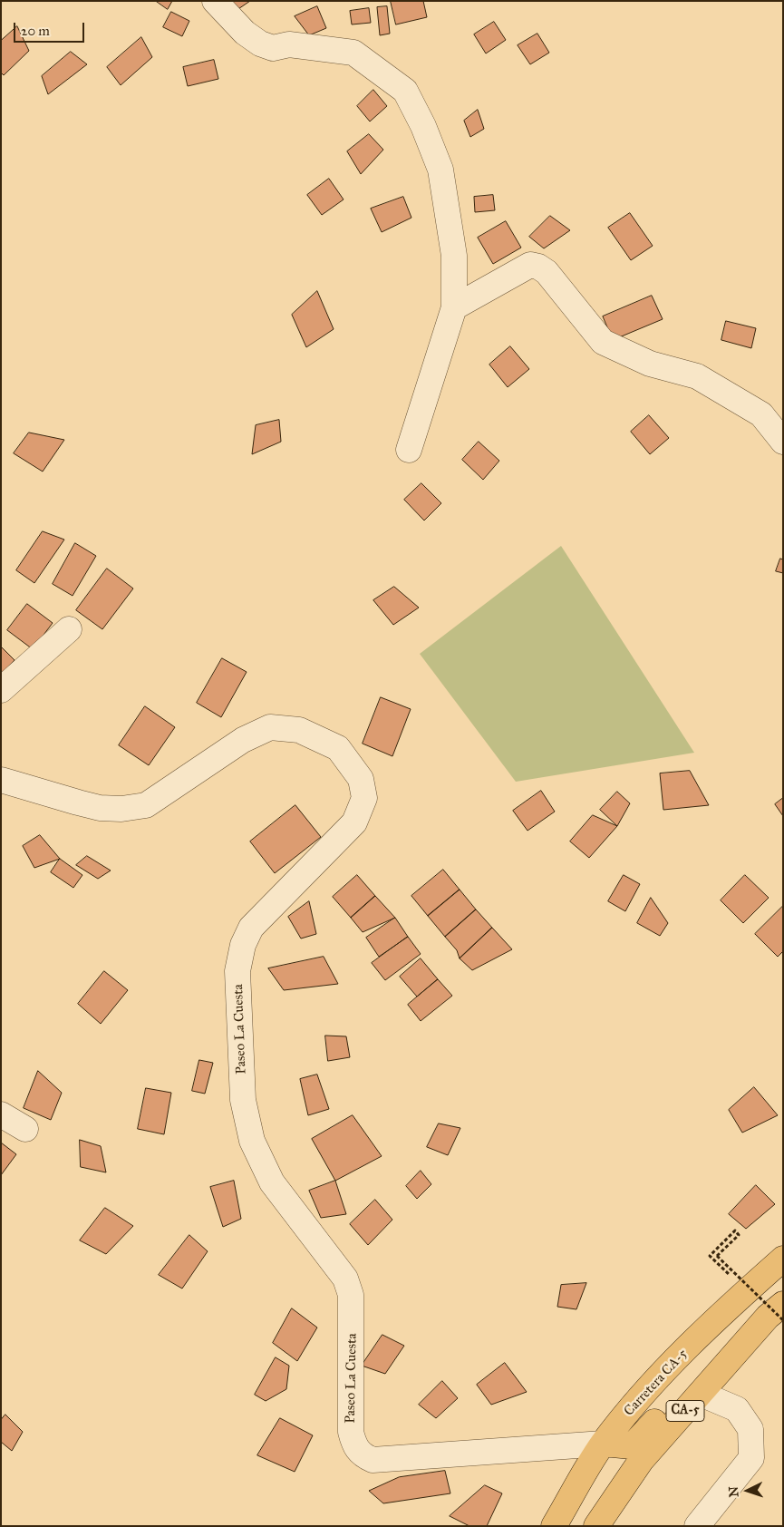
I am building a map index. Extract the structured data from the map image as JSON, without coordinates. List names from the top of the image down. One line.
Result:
{"streets":{"highway":["Carretera CA-5","CA-5"],"street":["Paseo La Cuesta"]},"crossings":[["Paseo La Cuesta","Carretera CA-5"]],"scale_bar":"20 m","north":"left"}
